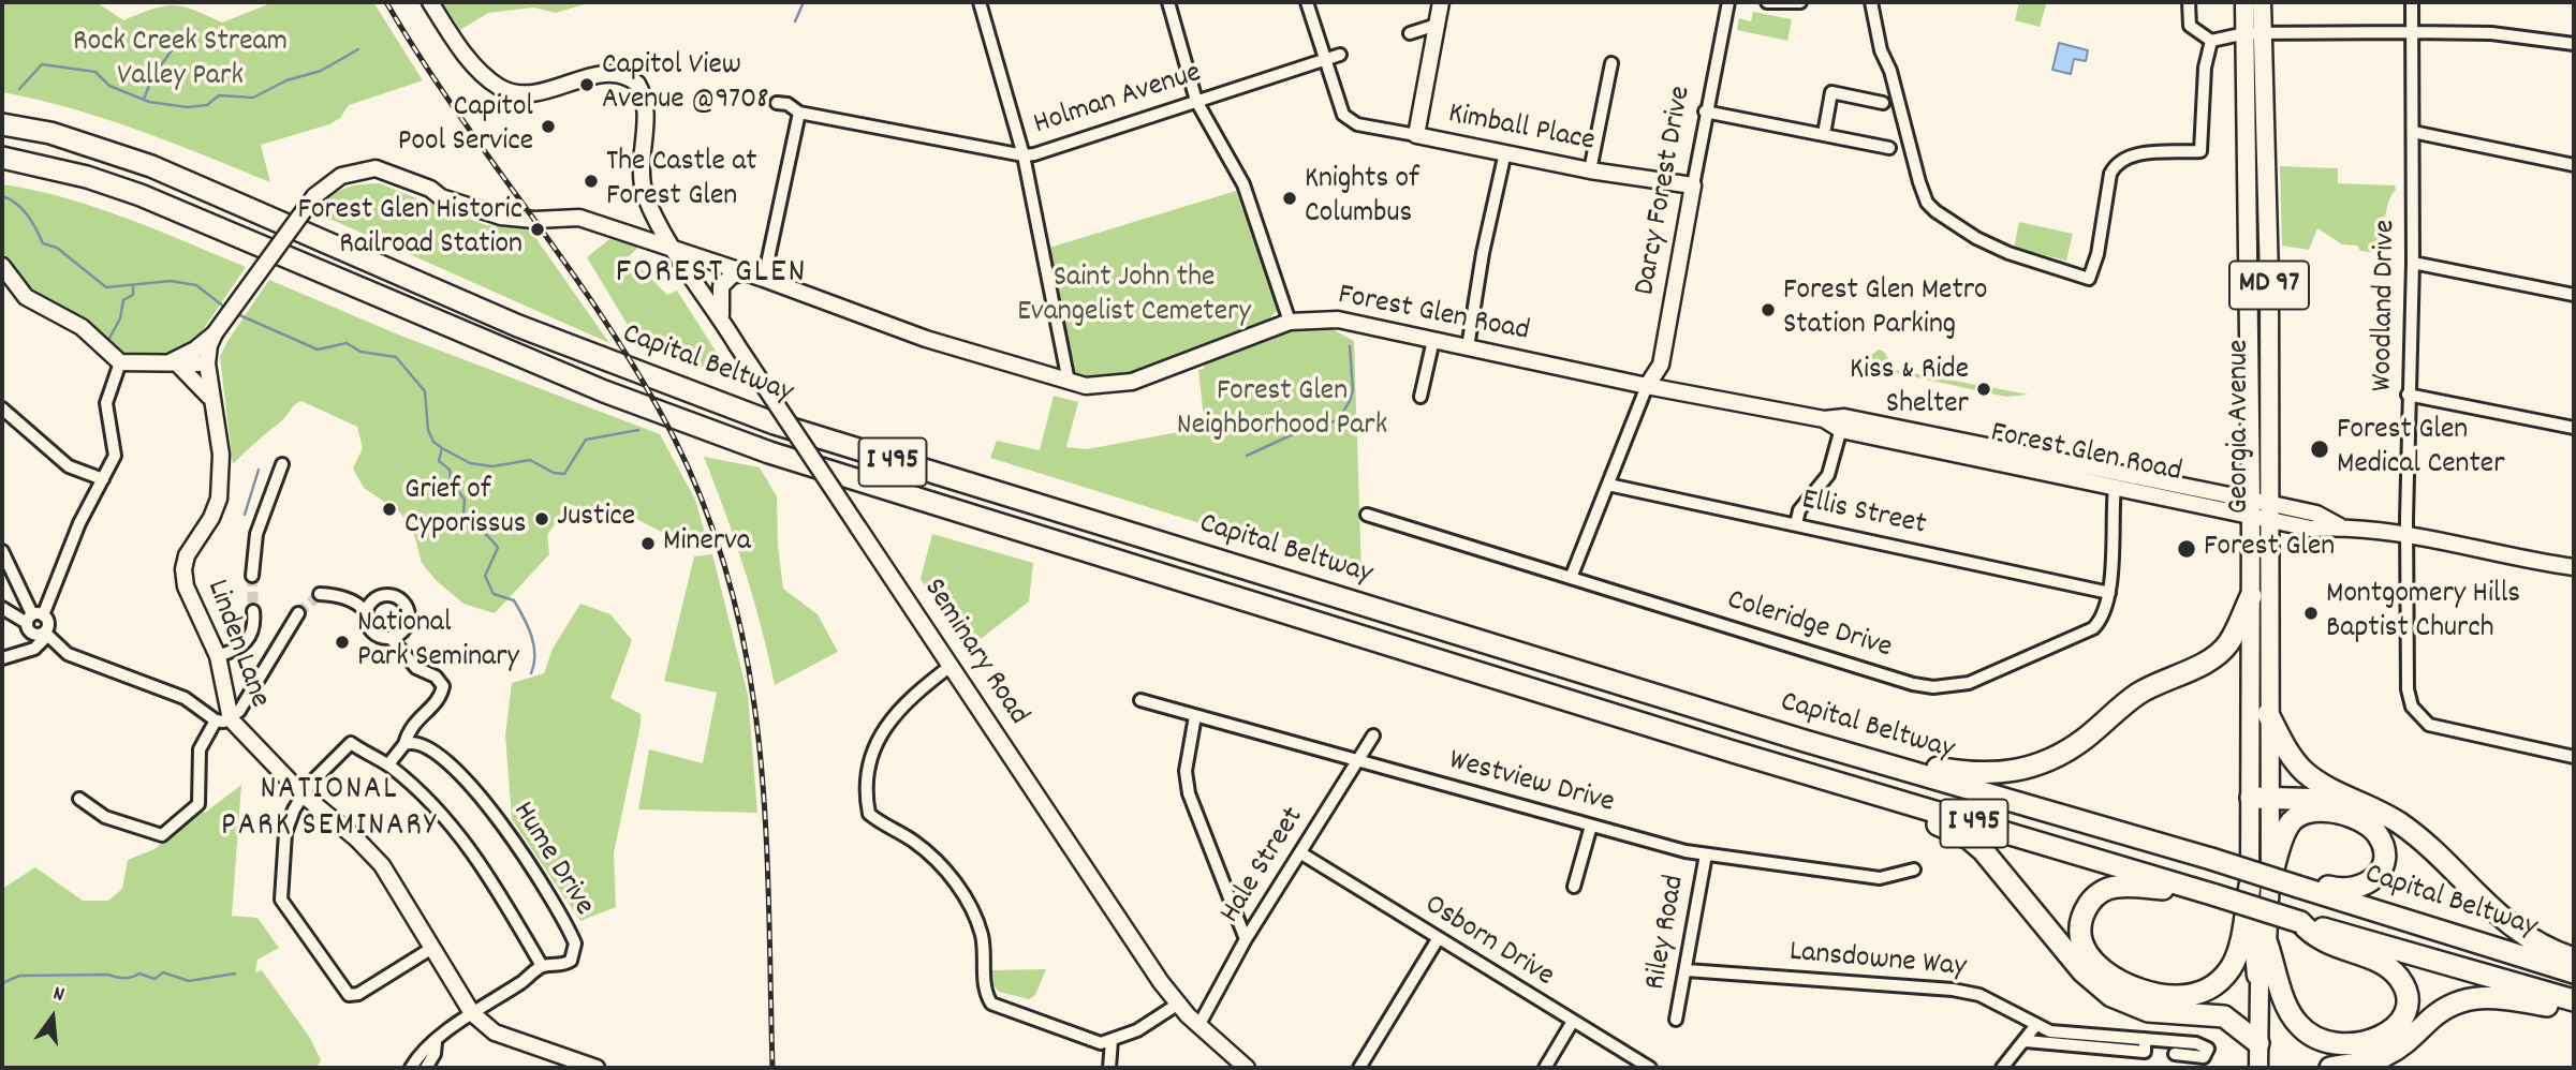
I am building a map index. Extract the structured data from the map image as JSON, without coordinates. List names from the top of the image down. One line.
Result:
{"streets":{"highway":["Capital Beltway","I 495"],"main road":["Kimball Place","Darcy Forest Drive","MD 97","Forest Glen Road","Georgia Avenue","Linden Lane","Seminary Road"],"street":["Holman Avenue","Woodland Drive","Ellis Street","Coleridge Drive","Westview Drive","Hume Drive","Hale Street","Riley Road","Osborn Drive","Lansdowne Way"]},"crossings":[["Holman Avenue","Kimball Place"],["Kimball Place","Darcy Forest Drive"],["Darcy Forest Drive","Forest Glen Road"],["Woodland Drive","Forest Glen Road"],["Forest Glen Road","Georgia Avenue"],["Forest Glen Road","Coleridge Drive"],["Forest Glen Road","Linden Lane"],["Forest Glen Road","Seminary Road"],["Ellis Street","Coleridge Drive"],["Linden Lane","Hume Drive"],["Seminary Road","Hale Street"],["Westview Drive","Hale Street"],["Westview Drive","Riley Road"],["Hale Street","Osborn Drive"],["Riley Road","Lansdowne Way"]],"districts":["FOREST GLEN","NATIONAL PARK SEMINARY"],"parks":["Rock Creek Stream Valley Park","Saint John the Evangelist Cemetery","Forest Glen Neighborhood Park"],"places":["Capitol View Avenue @9708","Capitol Pool Service","The Castle at Forest Glen","Knights of Columbus","Forest Glen Historic Railroad Station","Forest Glen Metro Station Parking","Kiss & Ride Shelter","Forest Glen Medical Center","Grief of Cyporissus","Justice","Minerva","Forest Glen","Montgomery Hills Baptist Church","National Park Seminary"],"north":"top"}
